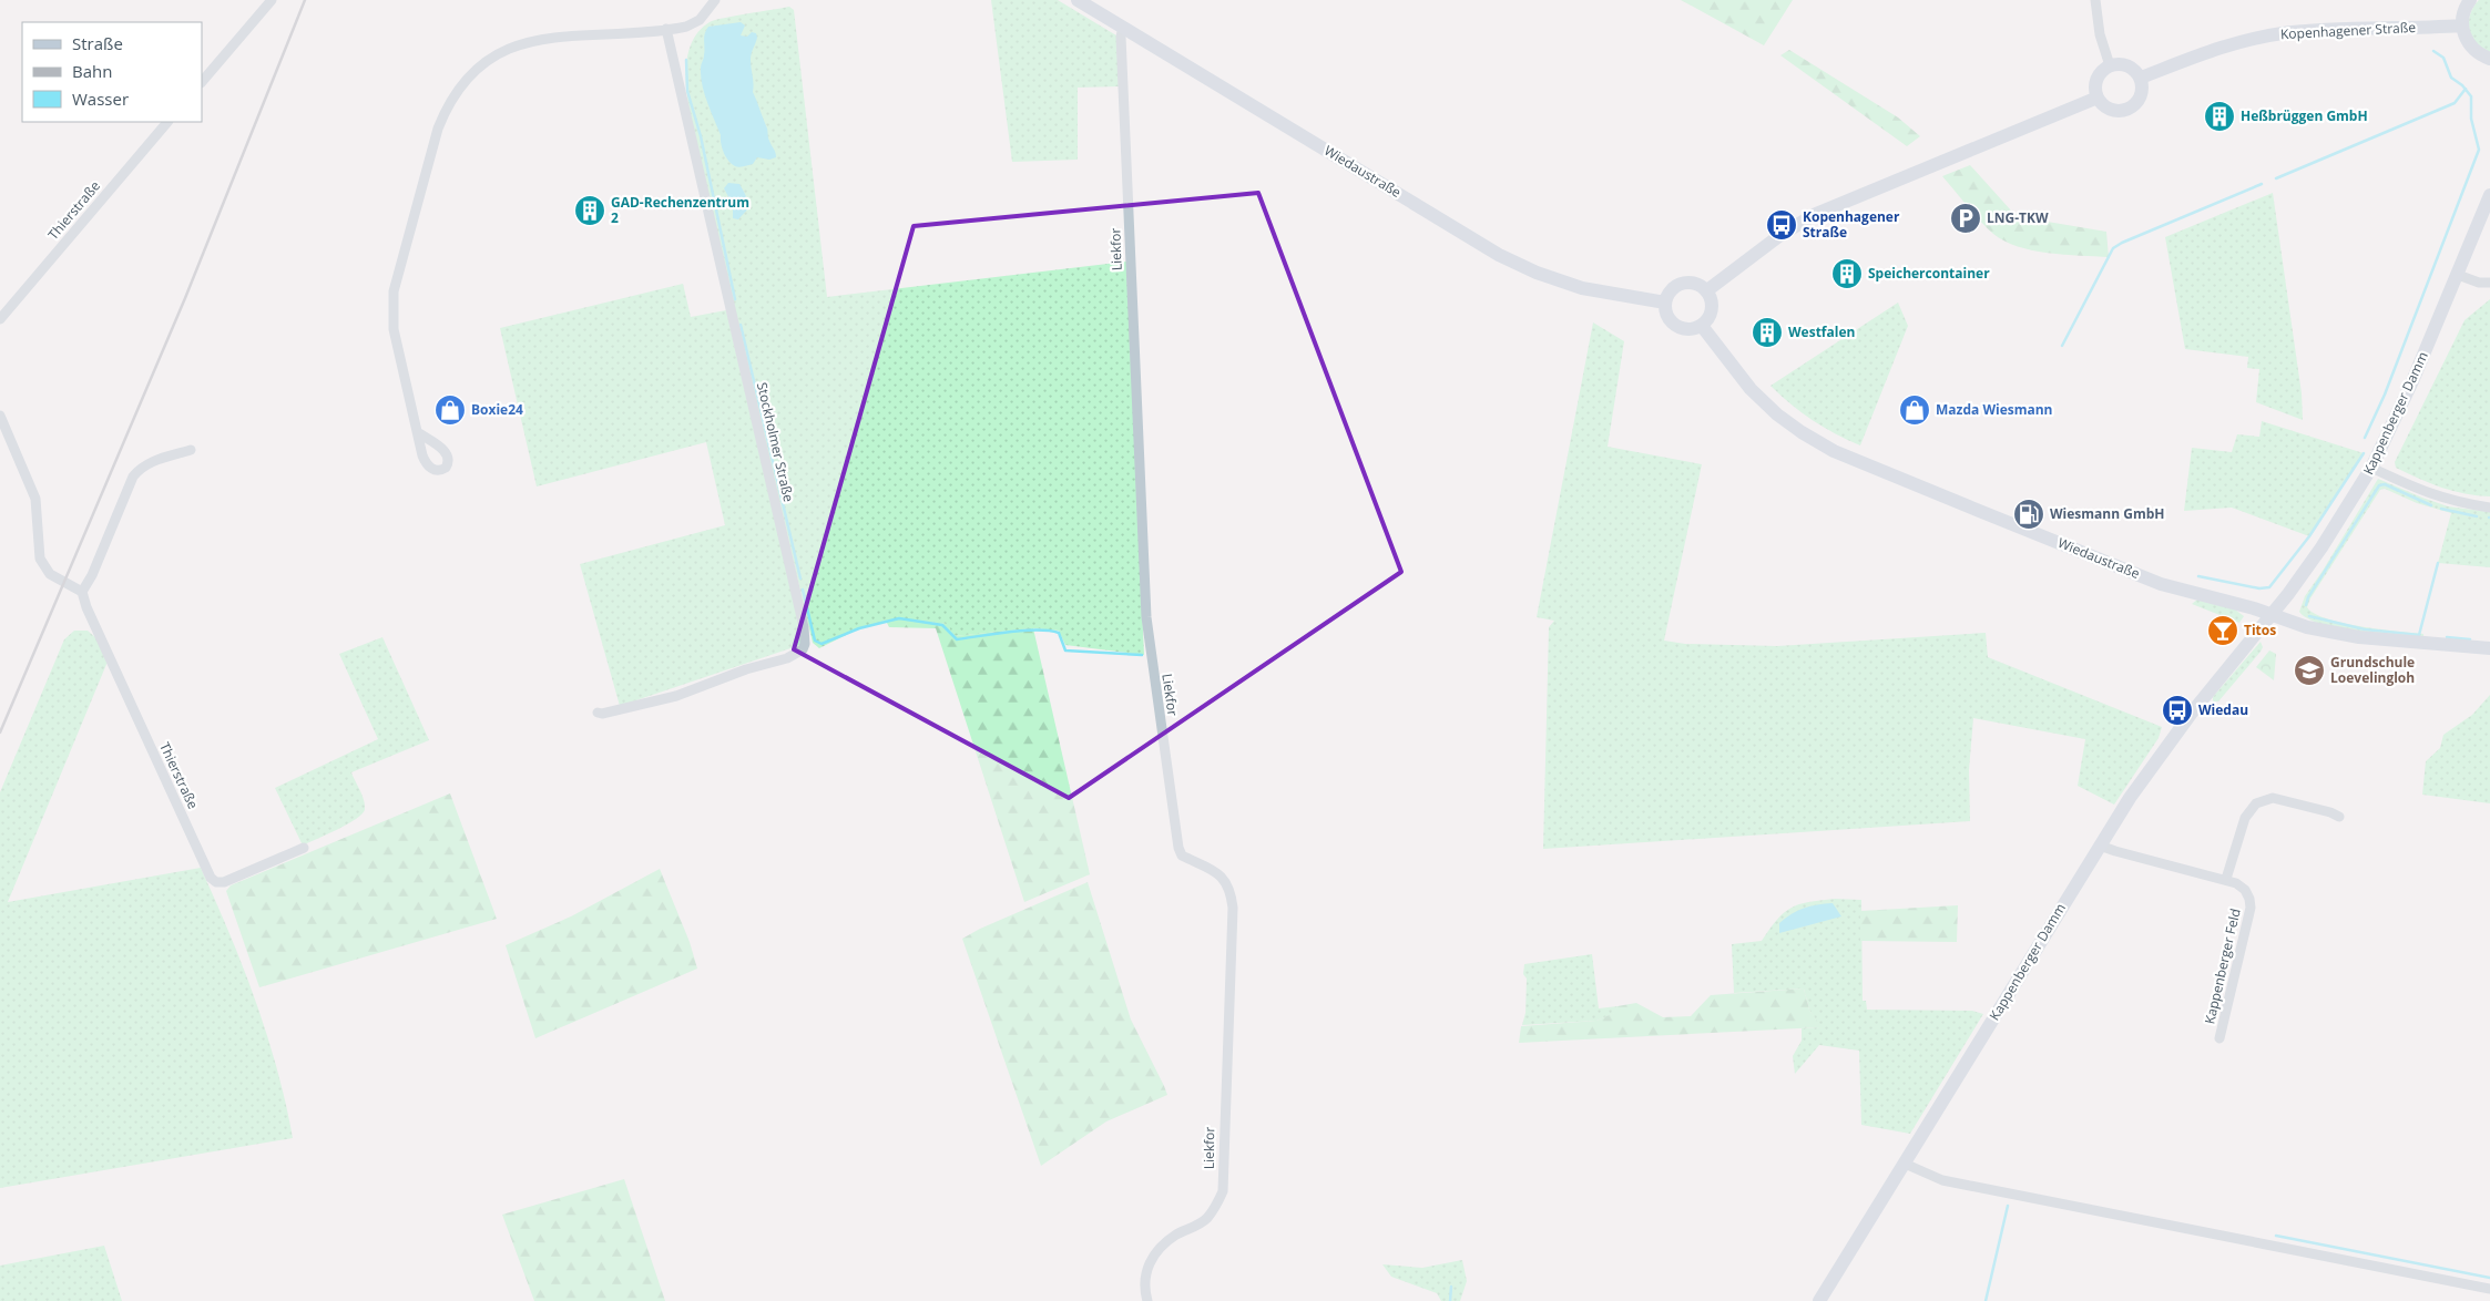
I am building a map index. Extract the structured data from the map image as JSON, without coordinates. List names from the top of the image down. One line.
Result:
{"streets":{"main road":["Kopenhagener Straße","Wiedaustraße","Kappenberger Damm"],"street":["Thierstraße","Liekfor","Stockholmer Straße","Kappenberger Feld"]},"crossings":[["Wiedaustraße","Liekfor"],["Wiedaustraße","Kappenberger Damm"],["Kappenberger Damm","Kappenberger Feld"]],"places":{"building":["Heßbrüggen GmbH","GAD-Rechenzentrum 2","Speichercontainer","Westfalen"],"parking":["LNG-TKW"],"bus stop":["Kopenhagener Straße","Wiedau"],"shop":["Boxie24","Mazda Wiesmann"],"fuel station":["Wiesmann GmbH"],"bar":["Titos"],"school or university":["Grundschule Loevelingloh"]},"legend":["Straße","Bahn","Wasser"]}
